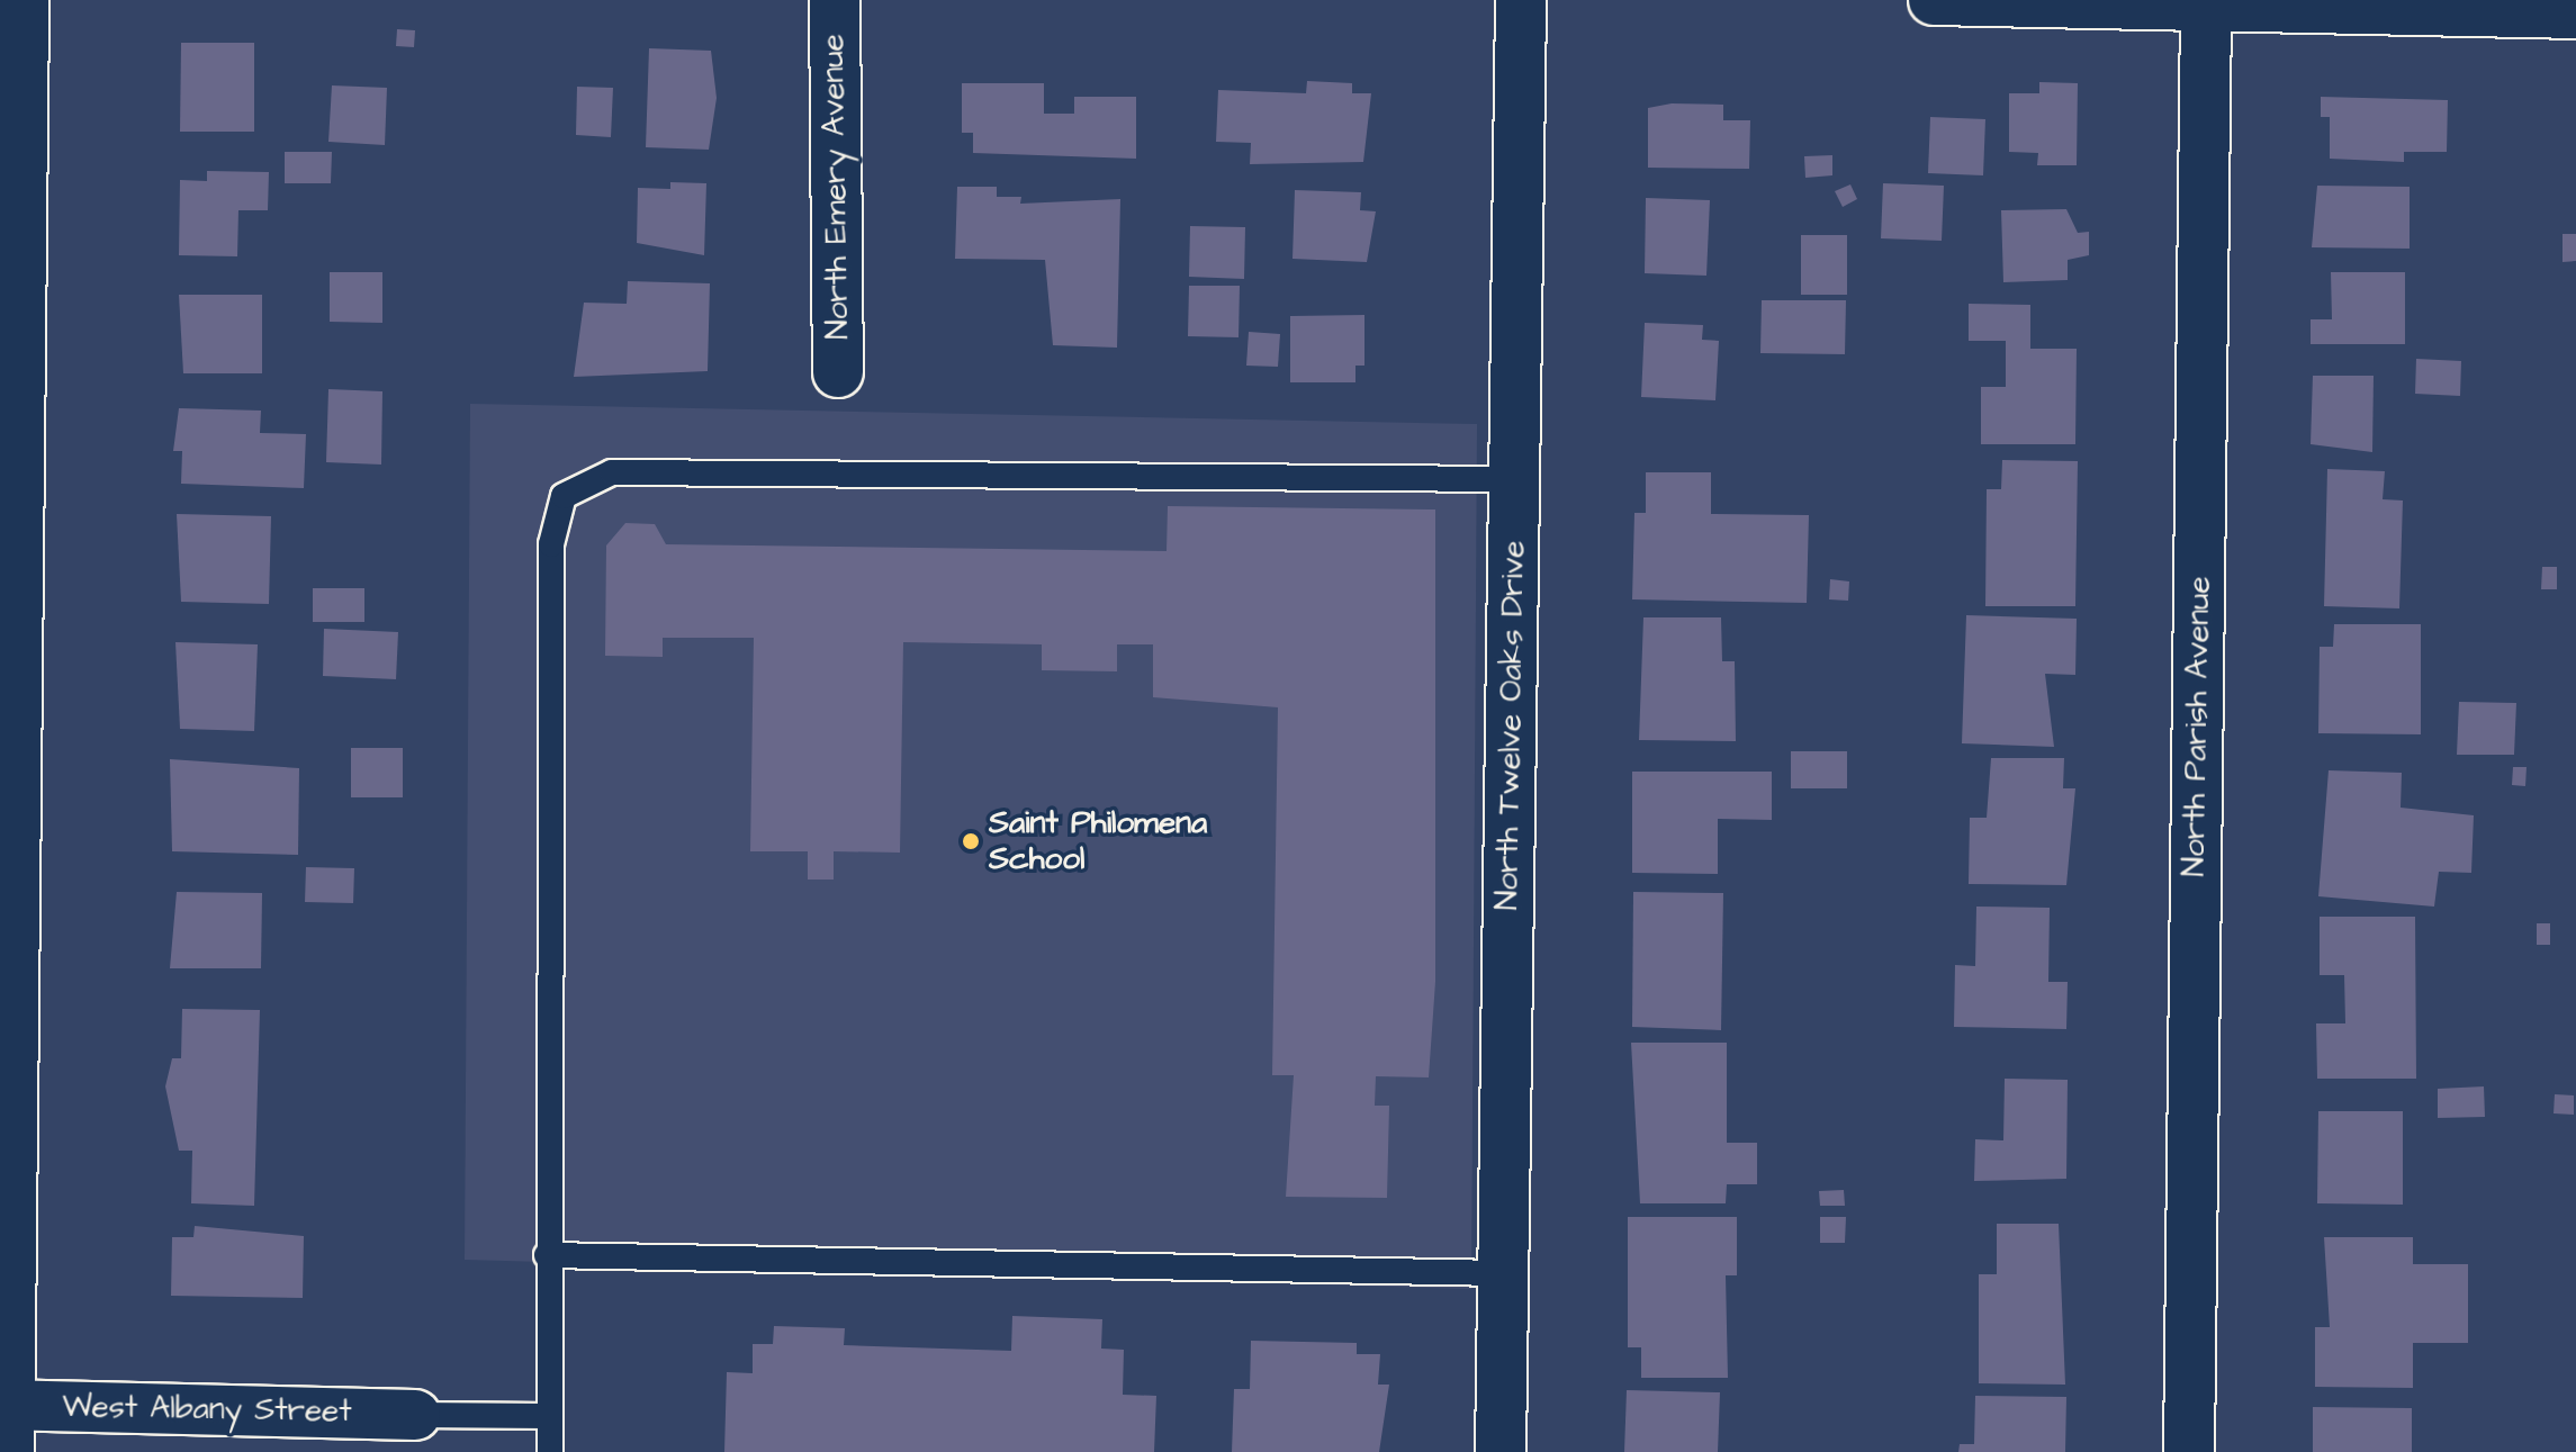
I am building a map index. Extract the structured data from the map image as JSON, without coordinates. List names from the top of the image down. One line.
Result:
{"streets":{"street":["North Emery Avenue","North Twelve Oaks Drive","North Parish Avenue","West Albany Street"]},"places":["Saint Philomena School"]}
